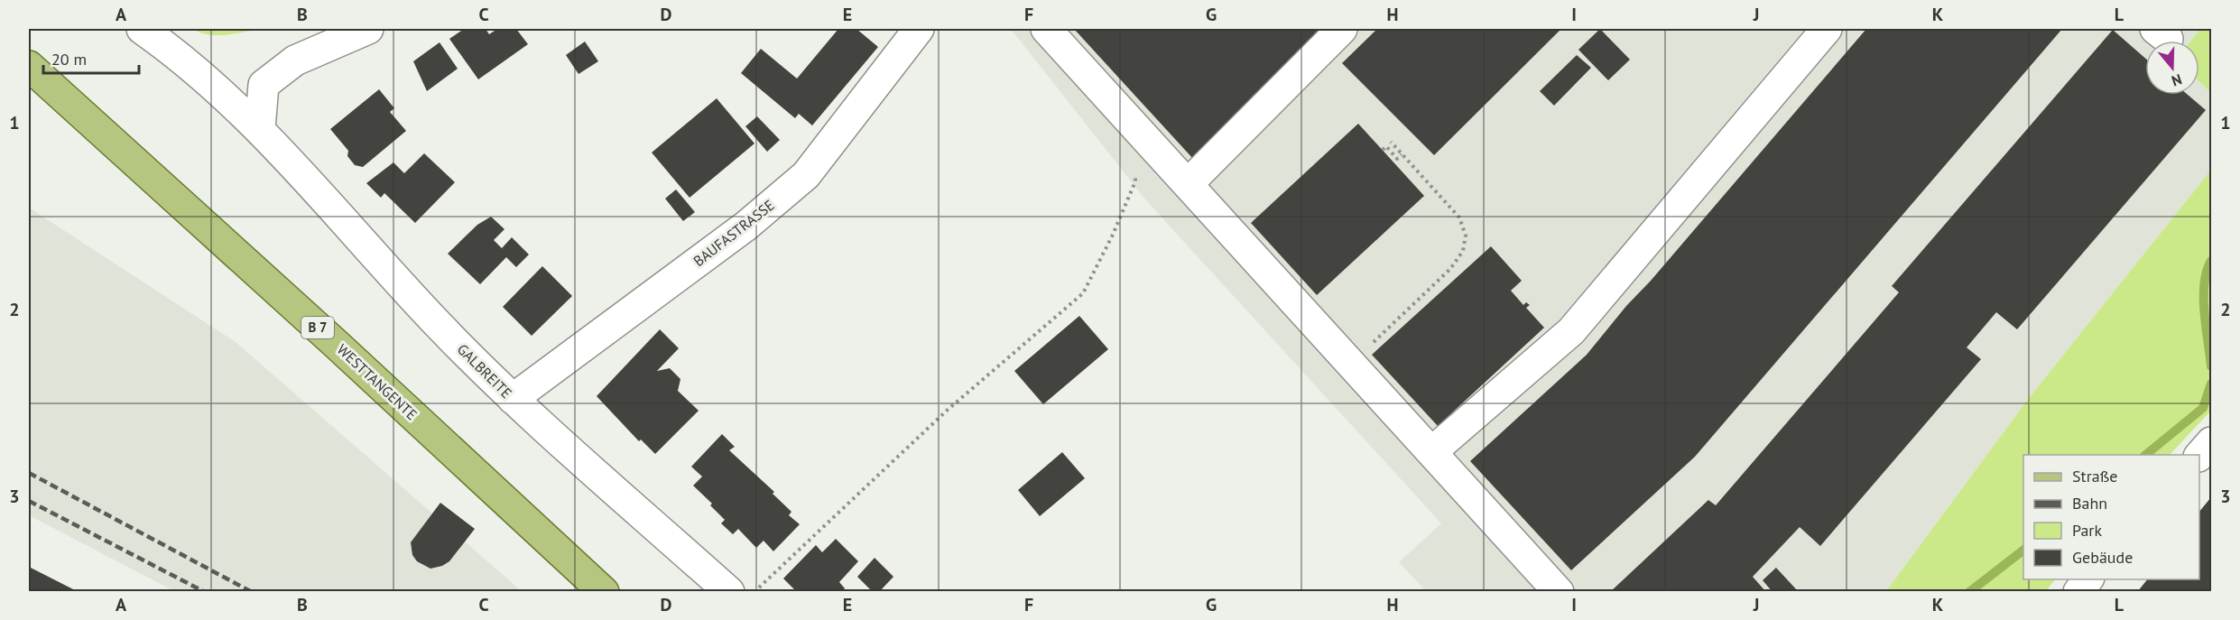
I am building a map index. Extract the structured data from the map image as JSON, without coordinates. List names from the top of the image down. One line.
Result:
{"streets":{"main road":["B 7","WESTTANGENTE"],"street":["BAUFASTRASSE","GALBREITE"]},"crossings":[["BAUFASTRASSE","GALBREITE"]],"legend":["Straße","Bahn","Park","Gebäude"],"scale_bar":"20 m","north":"bottom","grid":{"columns":["A","B","C","D","E","F","G","H","I","J","K","L"],"rows":["1","2","3"]}}
